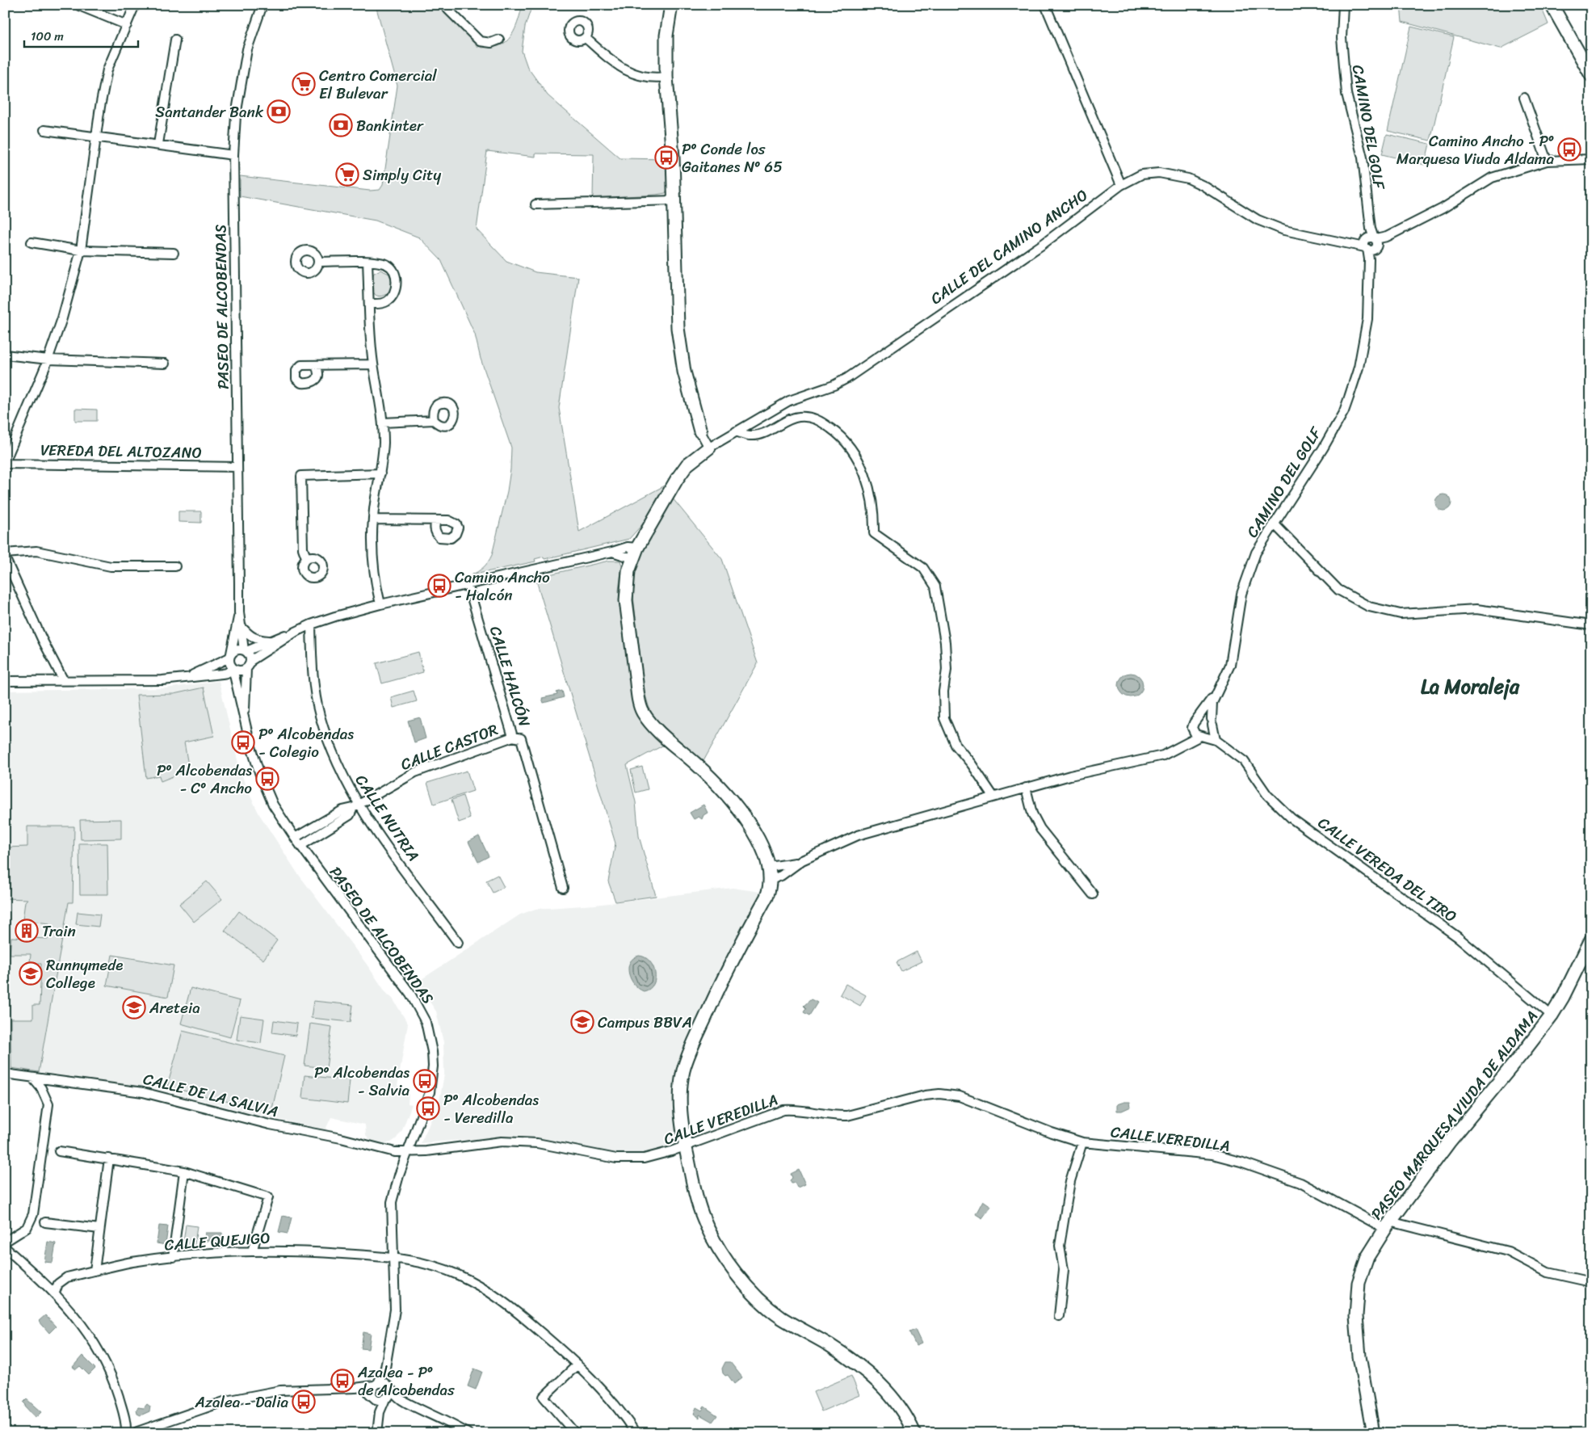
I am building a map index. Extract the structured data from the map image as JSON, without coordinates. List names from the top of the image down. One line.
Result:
{"streets":{"street":["CAMINO DEL GOLF","CALLE DEL CAMINO ANCHO","PASEO DE ALCOBENDAS","VEREDA DEL ALTOZANO","CALLE HALCÓN","CALLE CASTOR","CALLE NUTRIA","CALLE VEREDA DEL TIRO","CALLE DE LA SALVIA","PASEO MARQUESA VIUDA DE ALDAMA","CALLE VEREDILLA","CALLE QUEJIGO"]},"crossings":[["CAMINO DEL GOLF","CALLE DEL CAMINO ANCHO"],["CAMINO DEL GOLF","CALLE VEREDA DEL TIRO"],["PASEO DE ALCOBENDAS","VEREDA DEL ALTOZANO"],["PASEO DE ALCOBENDAS","CALLE CASTOR"],["PASEO DE ALCOBENDAS","CALLE DE LA SALVIA"],["PASEO DE ALCOBENDAS","CALLE VEREDILLA"],["PASEO DE ALCOBENDAS","CALLE QUEJIGO"],["CALLE HALCÓN","CALLE CASTOR"],["CALLE CASTOR","CALLE NUTRIA"],["CALLE VEREDA DEL TIRO","PASEO MARQUESA VIUDA DE ALDAMA"],["CALLE DE LA SALVIA","CALLE VEREDILLA"],["PASEO MARQUESA VIUDA DE ALDAMA","CALLE VEREDILLA"]],"districts":["La Moraleja"],"places":{"supermarket":["Centro Comercial El Bulevar","Simply City"],"bank":["Santander Bank","Bankinter"],"bus stop":["Camino Ancho - Pº Marquesa Viuda Aldama","Pº Conde los Gaitanes Nº 65","Camino Ancho - Halcón","Pº Alcobendas - Colegio","Pº Alcobendas - Cº Ancho","Pº Alcobendas - Salvia","Pº Alcobendas - Veredilla","Azalea - Pº de Alcobendas","Azalea - Dalia"],"building":["Train"],"school or university":["Runnymede College","Areteia","Campus BBVA"]},"scale_bar":"100 m"}
